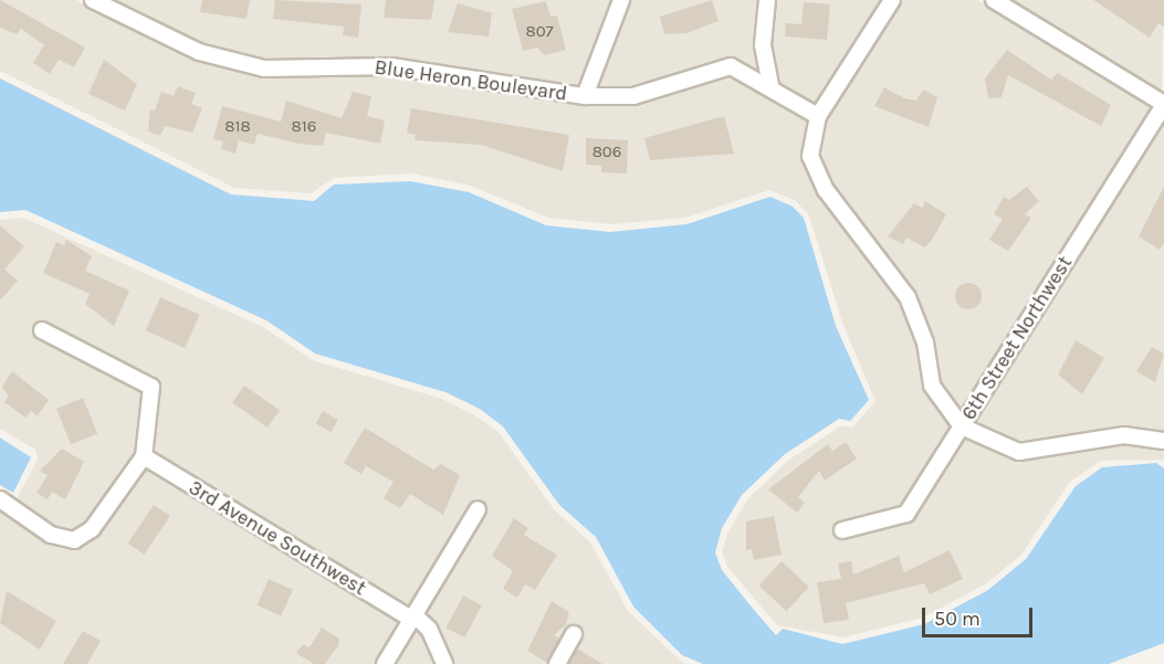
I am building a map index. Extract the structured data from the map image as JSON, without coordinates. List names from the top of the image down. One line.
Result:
{"streets":{"street":["Blue Heron Boulevard","6th Street Northwest","3rd Avenue Southwest"]},"house_numbers":["807","818","816","806"],"scale_bar":"50 m"}
